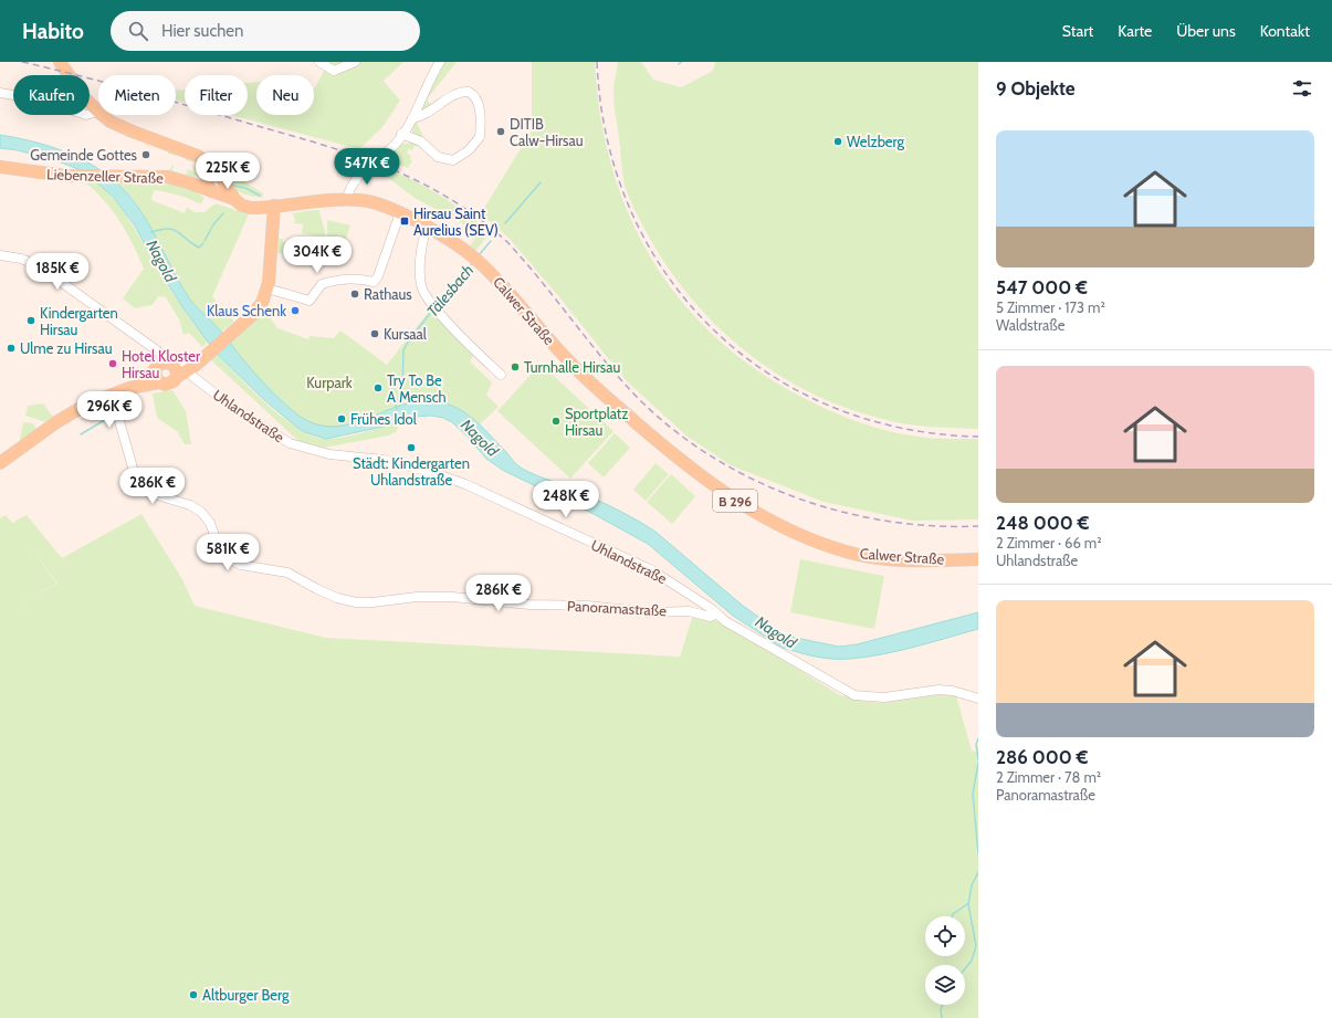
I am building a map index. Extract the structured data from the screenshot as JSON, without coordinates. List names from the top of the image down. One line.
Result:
{"streets":{"main road":["Liebenzeller Straße","Calwer Straße","B 296"],"street":["Uhlandstraße","Panoramastraße"]},"crossings":[["Liebenzeller Straße","Calwer Straße"],["Uhlandstraße","Panoramastraße"]],"water":["Nagold","Tälesbach"],"parks":["Kurpark"],"places":{"other":["DITIB Calw-Hirsau","Welzberg","Gemeinde Gottes","Rathaus","Klaus Schenk","Kindergarten Hirsau","Kursaal","Ulme zu Hirsau","Hotel Kloster Hirsau","Turnhalle Hirsau","Try To Be A Mensch","Frühes Idol","Sportplatz Hirsau","Städt: Kindergarten Uhlandstraße","Altburger Berg"],"transit":["Hirsau Saint Aurelius (SEV)"]},"page":{"header":"Habito","search":"Hier suchen","nav":["Start","Karte","Über uns","Kontakt"],"heading":"9 Objekte","chip":["Kaufen","Mieten","Filter","Neu"],"list":[{"name":"547 000 €","note":"5 Zimmer · 173 m² · Waldstraße"},{"name":"248 000 €","note":"2 Zimmer · 66 m² · Uhlandstraße"},{"name":"286 000 €","note":"2 Zimmer · 78 m² · Panoramastraße"}],"price":["547K €","225K €","304K €","185K €","296K €","286K €","248K €","581K €","286K €"]}}
